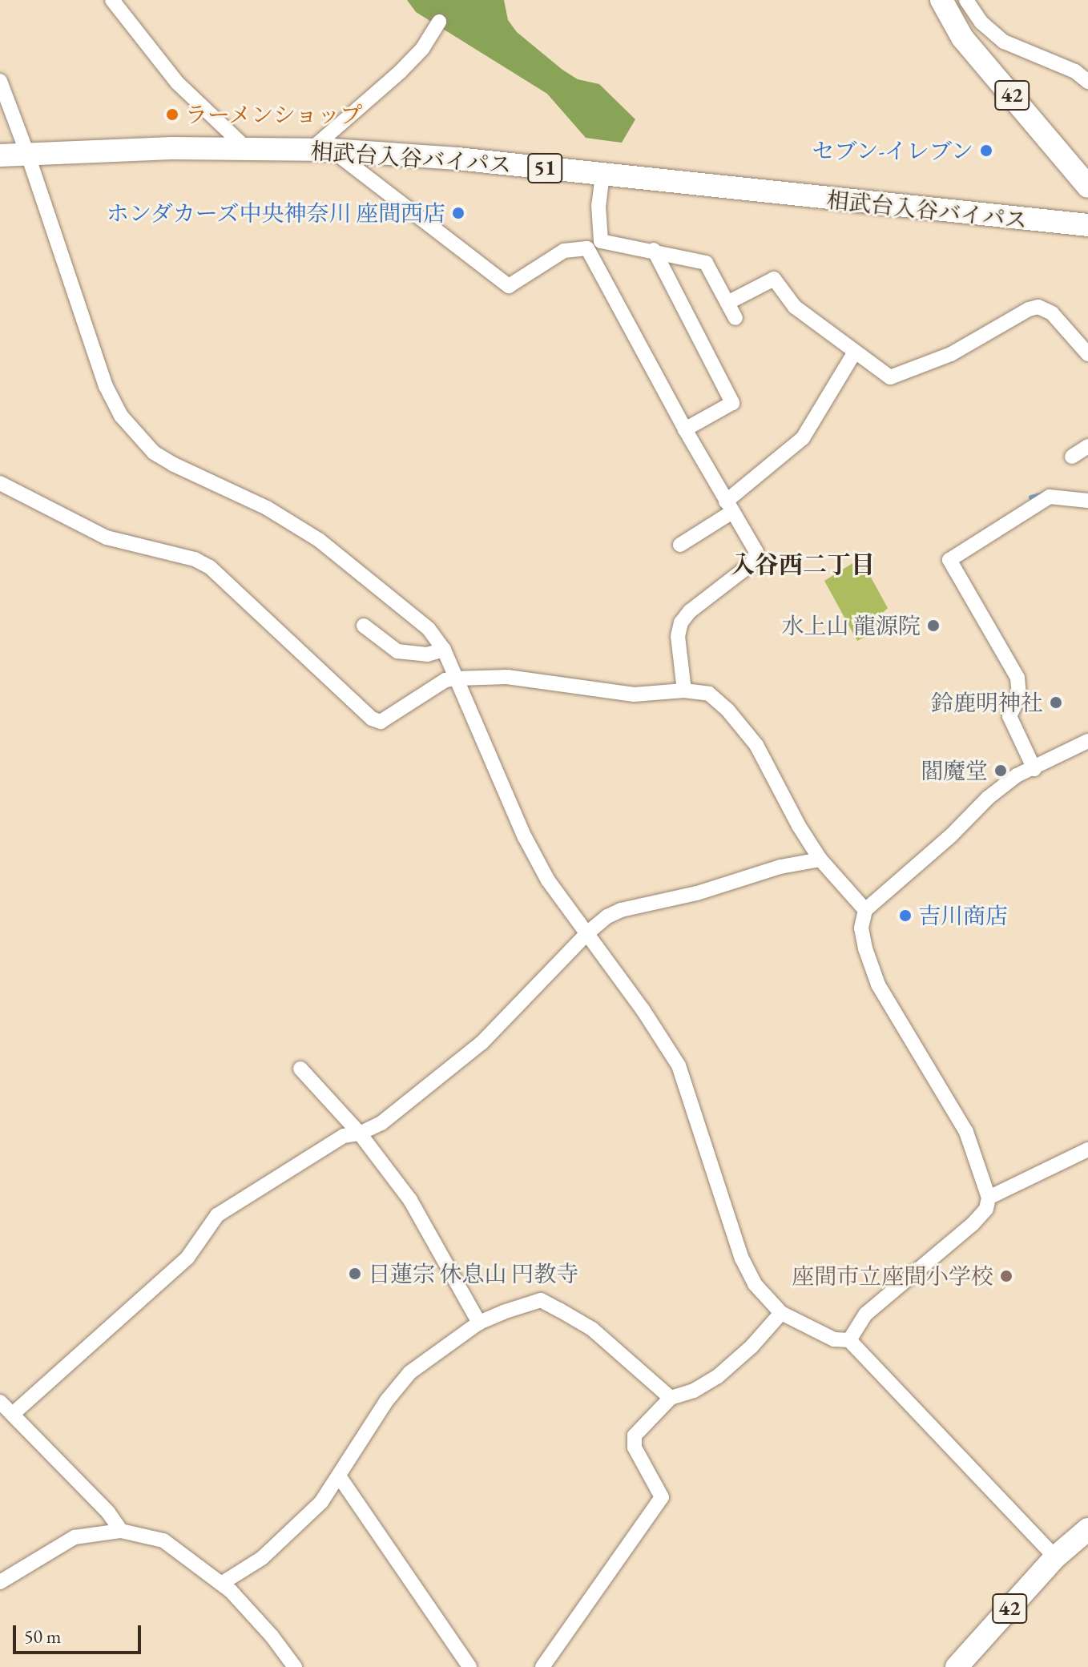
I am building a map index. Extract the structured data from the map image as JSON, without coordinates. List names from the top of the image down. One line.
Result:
{"streets":{"main road":["42","相武台入谷バイパス","51"]},"districts":["入谷西二丁目"],"places":["ラーメンショップ","セブン-イレブン","ホンダカーズ中央神奈川 座間西店","水上山 龍源院","鈴鹿明神社","閻魔堂","吉川商店","日蓮宗 休息山 円教寺","座間市立座間小学校"],"scale_bar":"50 m"}
